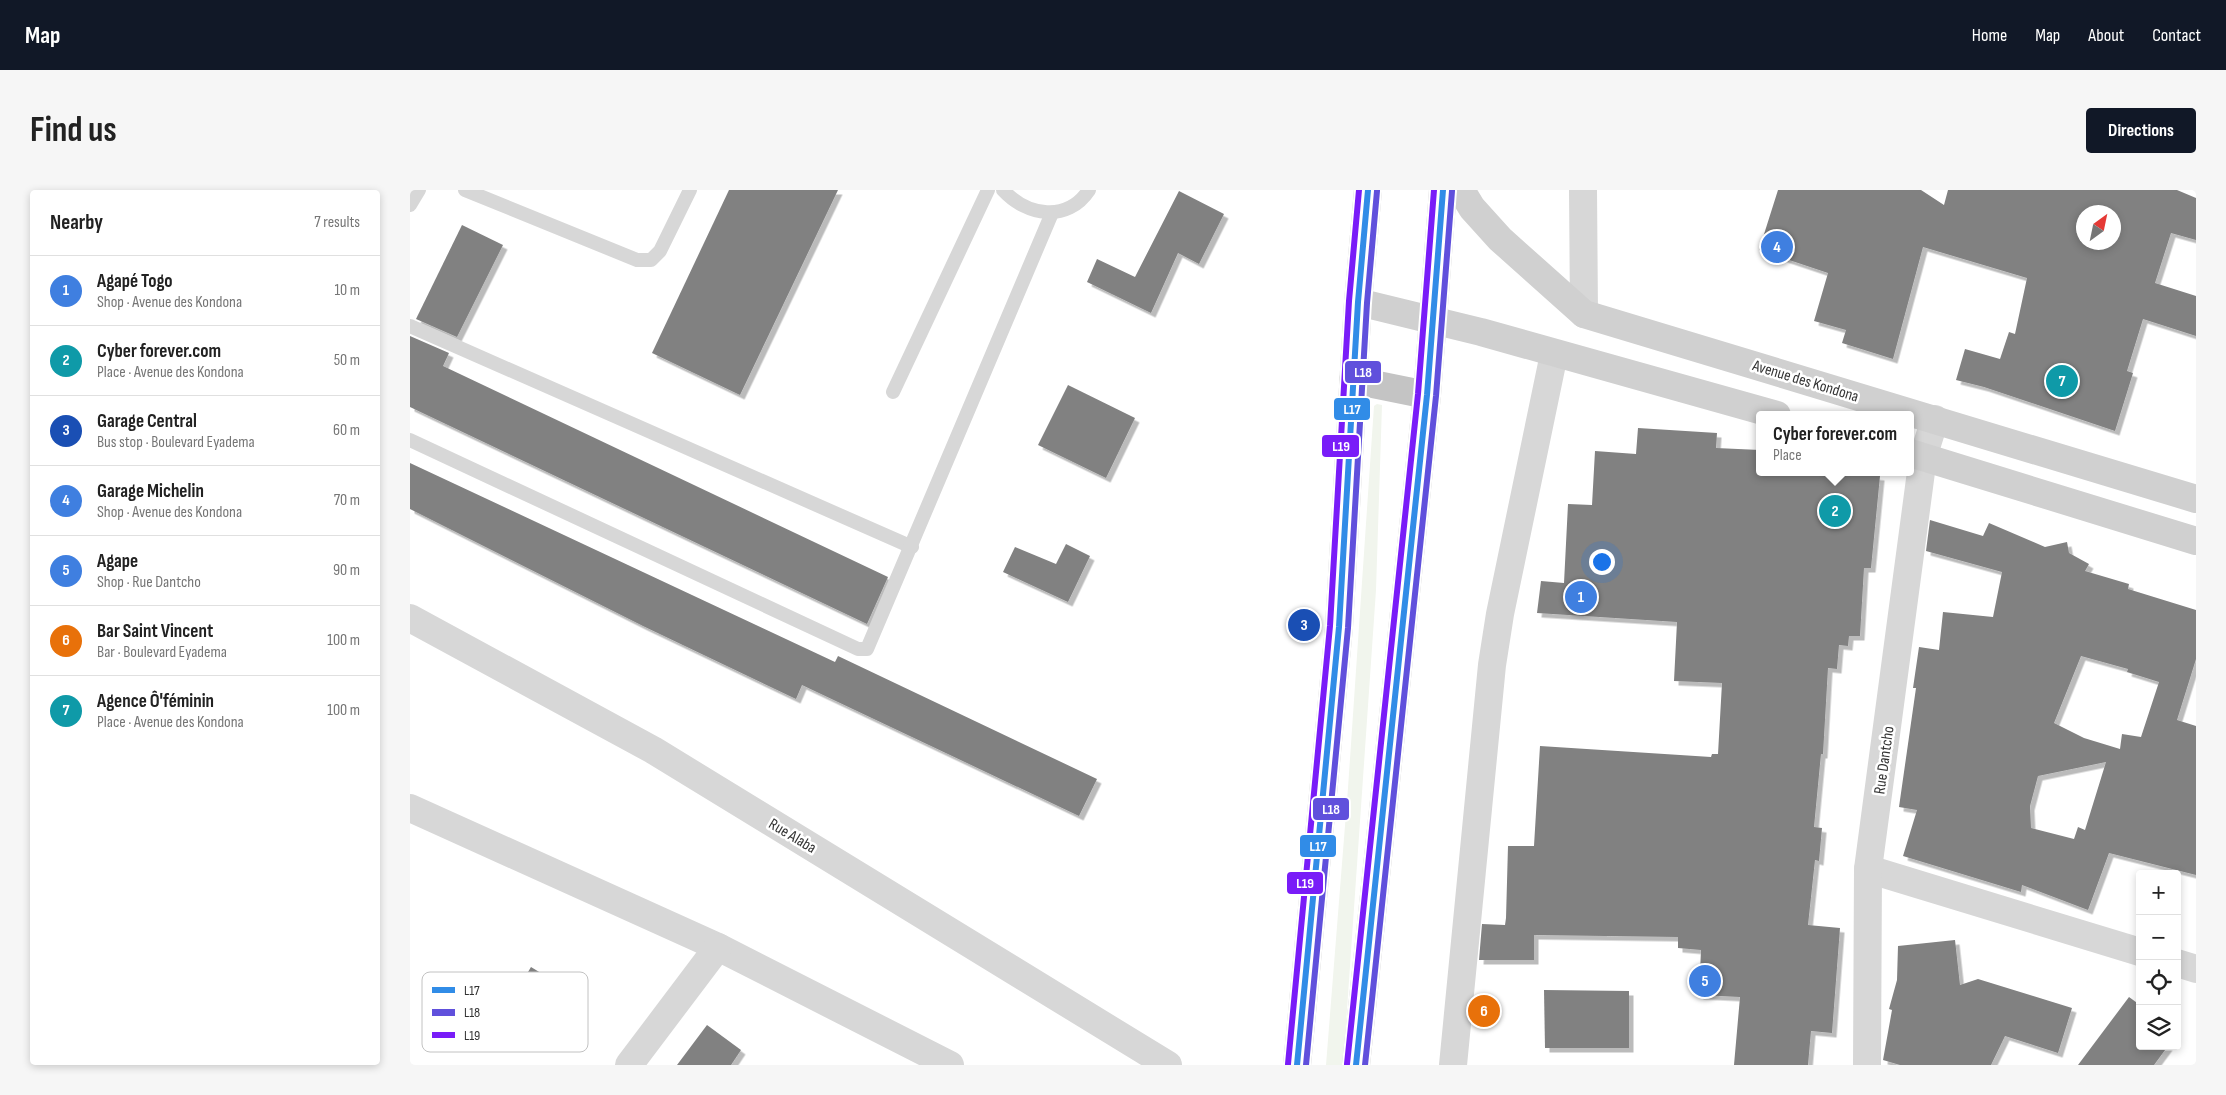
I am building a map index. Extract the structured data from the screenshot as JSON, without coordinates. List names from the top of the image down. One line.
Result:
{"streets":{"street":["Avenue des Kondona","Rue Dantcho","Rue Alaba"]},"crossings":[["Avenue des Kondona","Rue Dantcho"]],"lines":["transit line L17","transit line L19","transit line L18"],"legend":["L17","L18","L19"],"north":"top right","page":{"header":"Map","nav":["Home","Map","About","Contact"],"buttons":"Directions","title":"Find us","heading":["Nearby","7 results"],"pins":["4","7","2","1","3","5","6"],"list":[{"mark":"1","name":"Agapé Togo","note":"Shop · Avenue des Kondona","value":"10 m"},{"mark":"2","name":"Cyber forever.com","note":"Place · Avenue des Kondona","value":"50 m"},{"mark":"3","name":"Garage Central","note":"Bus stop · Boulevard Eyadema","value":"60 m"},{"mark":"4","name":"Garage Michelin","note":"Shop · Avenue des Kondona","value":"70 m"},{"mark":"5","name":"Agape","note":"Shop · Rue Dantcho","value":"90 m"},{"mark":"6","name":"Bar Saint Vincent","note":"Bar · Boulevard Eyadema","value":"100 m"},{"mark":"7","name":"Agence Ô'féminin","note":"Place · Avenue des Kondona","value":"100 m"}],"popup":["Cyber forever.com","Place"],"map_buttons":["+","−"]}}
